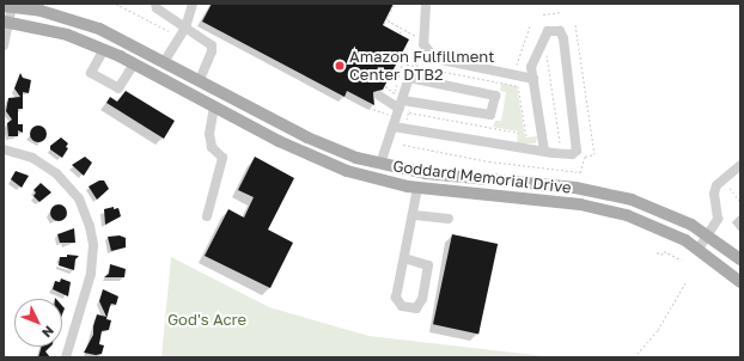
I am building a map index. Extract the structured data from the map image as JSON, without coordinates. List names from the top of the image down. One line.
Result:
{"streets":{"main road":["Goddard Memorial Drive"]},"parks":["God's Acre"],"places":["Amazon Fulfillment Center DTB2"],"north":"bottom right"}
